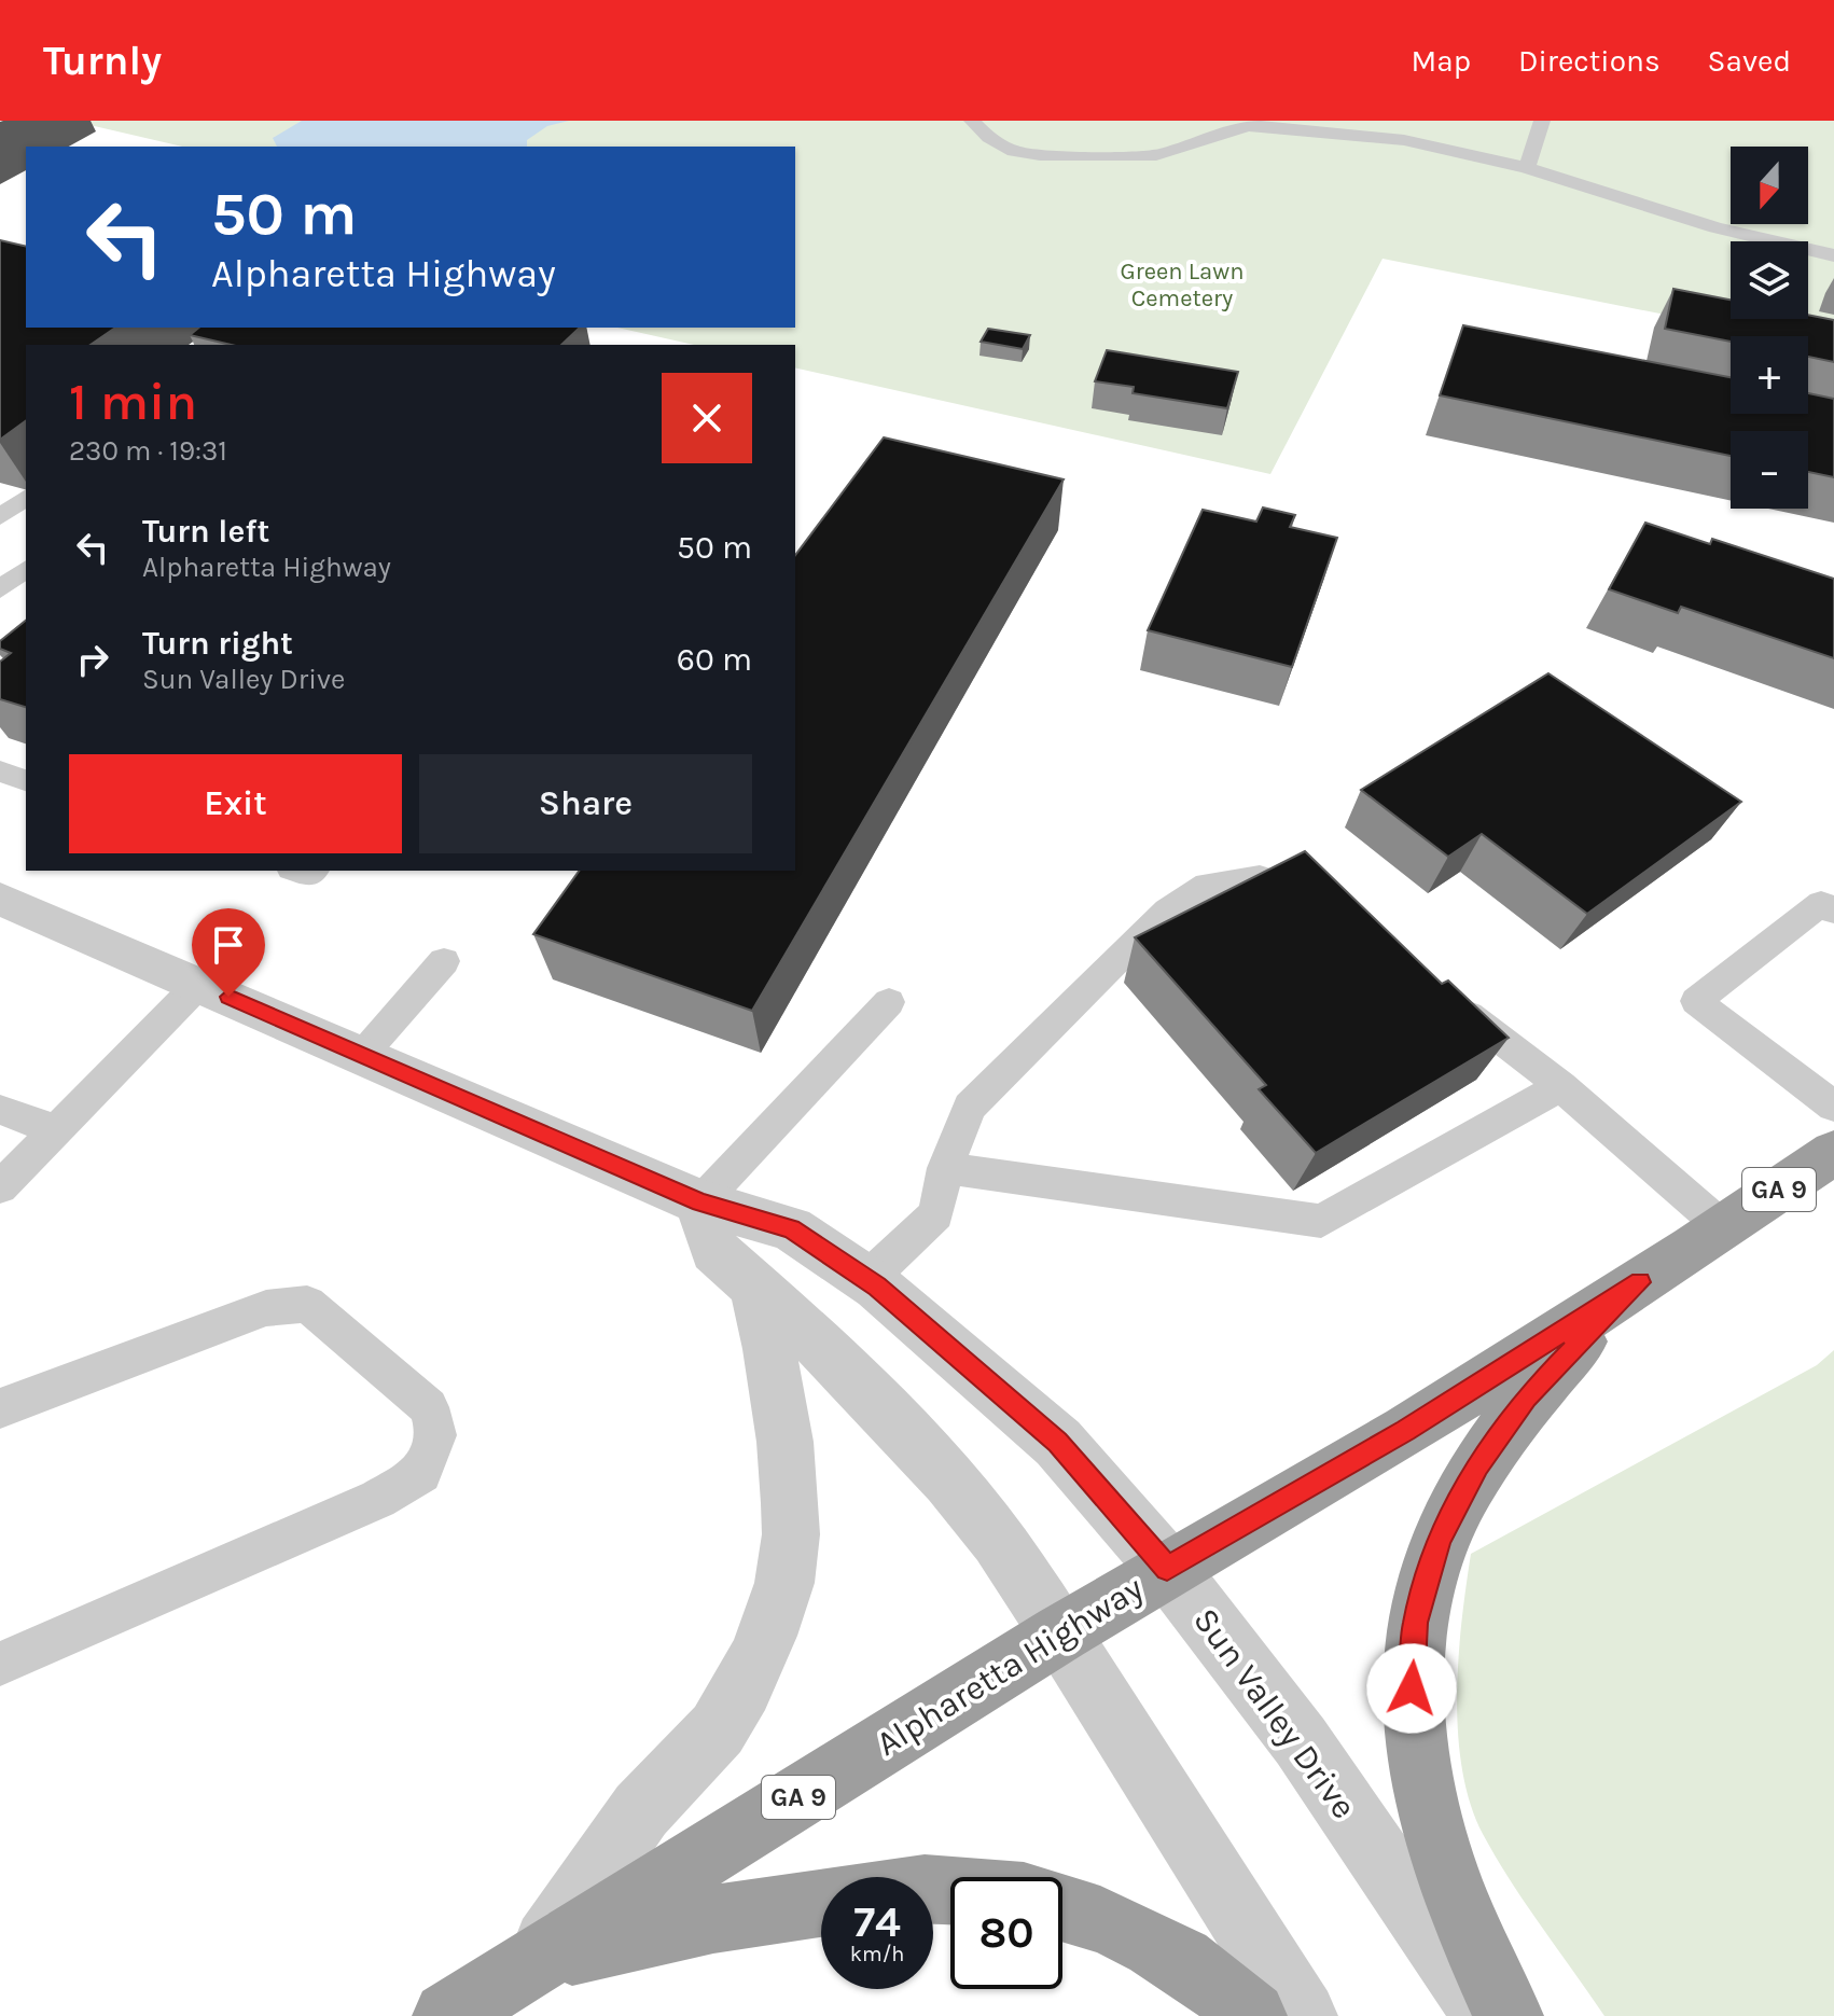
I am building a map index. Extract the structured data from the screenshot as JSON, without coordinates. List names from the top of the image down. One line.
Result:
{"streets":{"highway":["GA 9","Alpharetta Highway"],"street":["Sun Valley Drive"]},"crossings":[["Alpharetta Highway","Sun Valley Drive"]],"parks":["Green Lawn Cemetery"],"north":"bottom","page":{"header":"Turnly","nav":["Map","Directions","Saved"],"map_buttons":["+","−"],"turn":["50 m","Alpharetta Highway"],"heading":["1 min","230 m · 19:31"],"list":[{"name":"Turn left","note":"Alpharetta Highway","value":"50 m"},{"name":"Turn right","note":"Sun Valley Drive","value":"60 m"}],"buttons":["Exit","Share"],"speed":"74 km/h","limit":"80"}}
